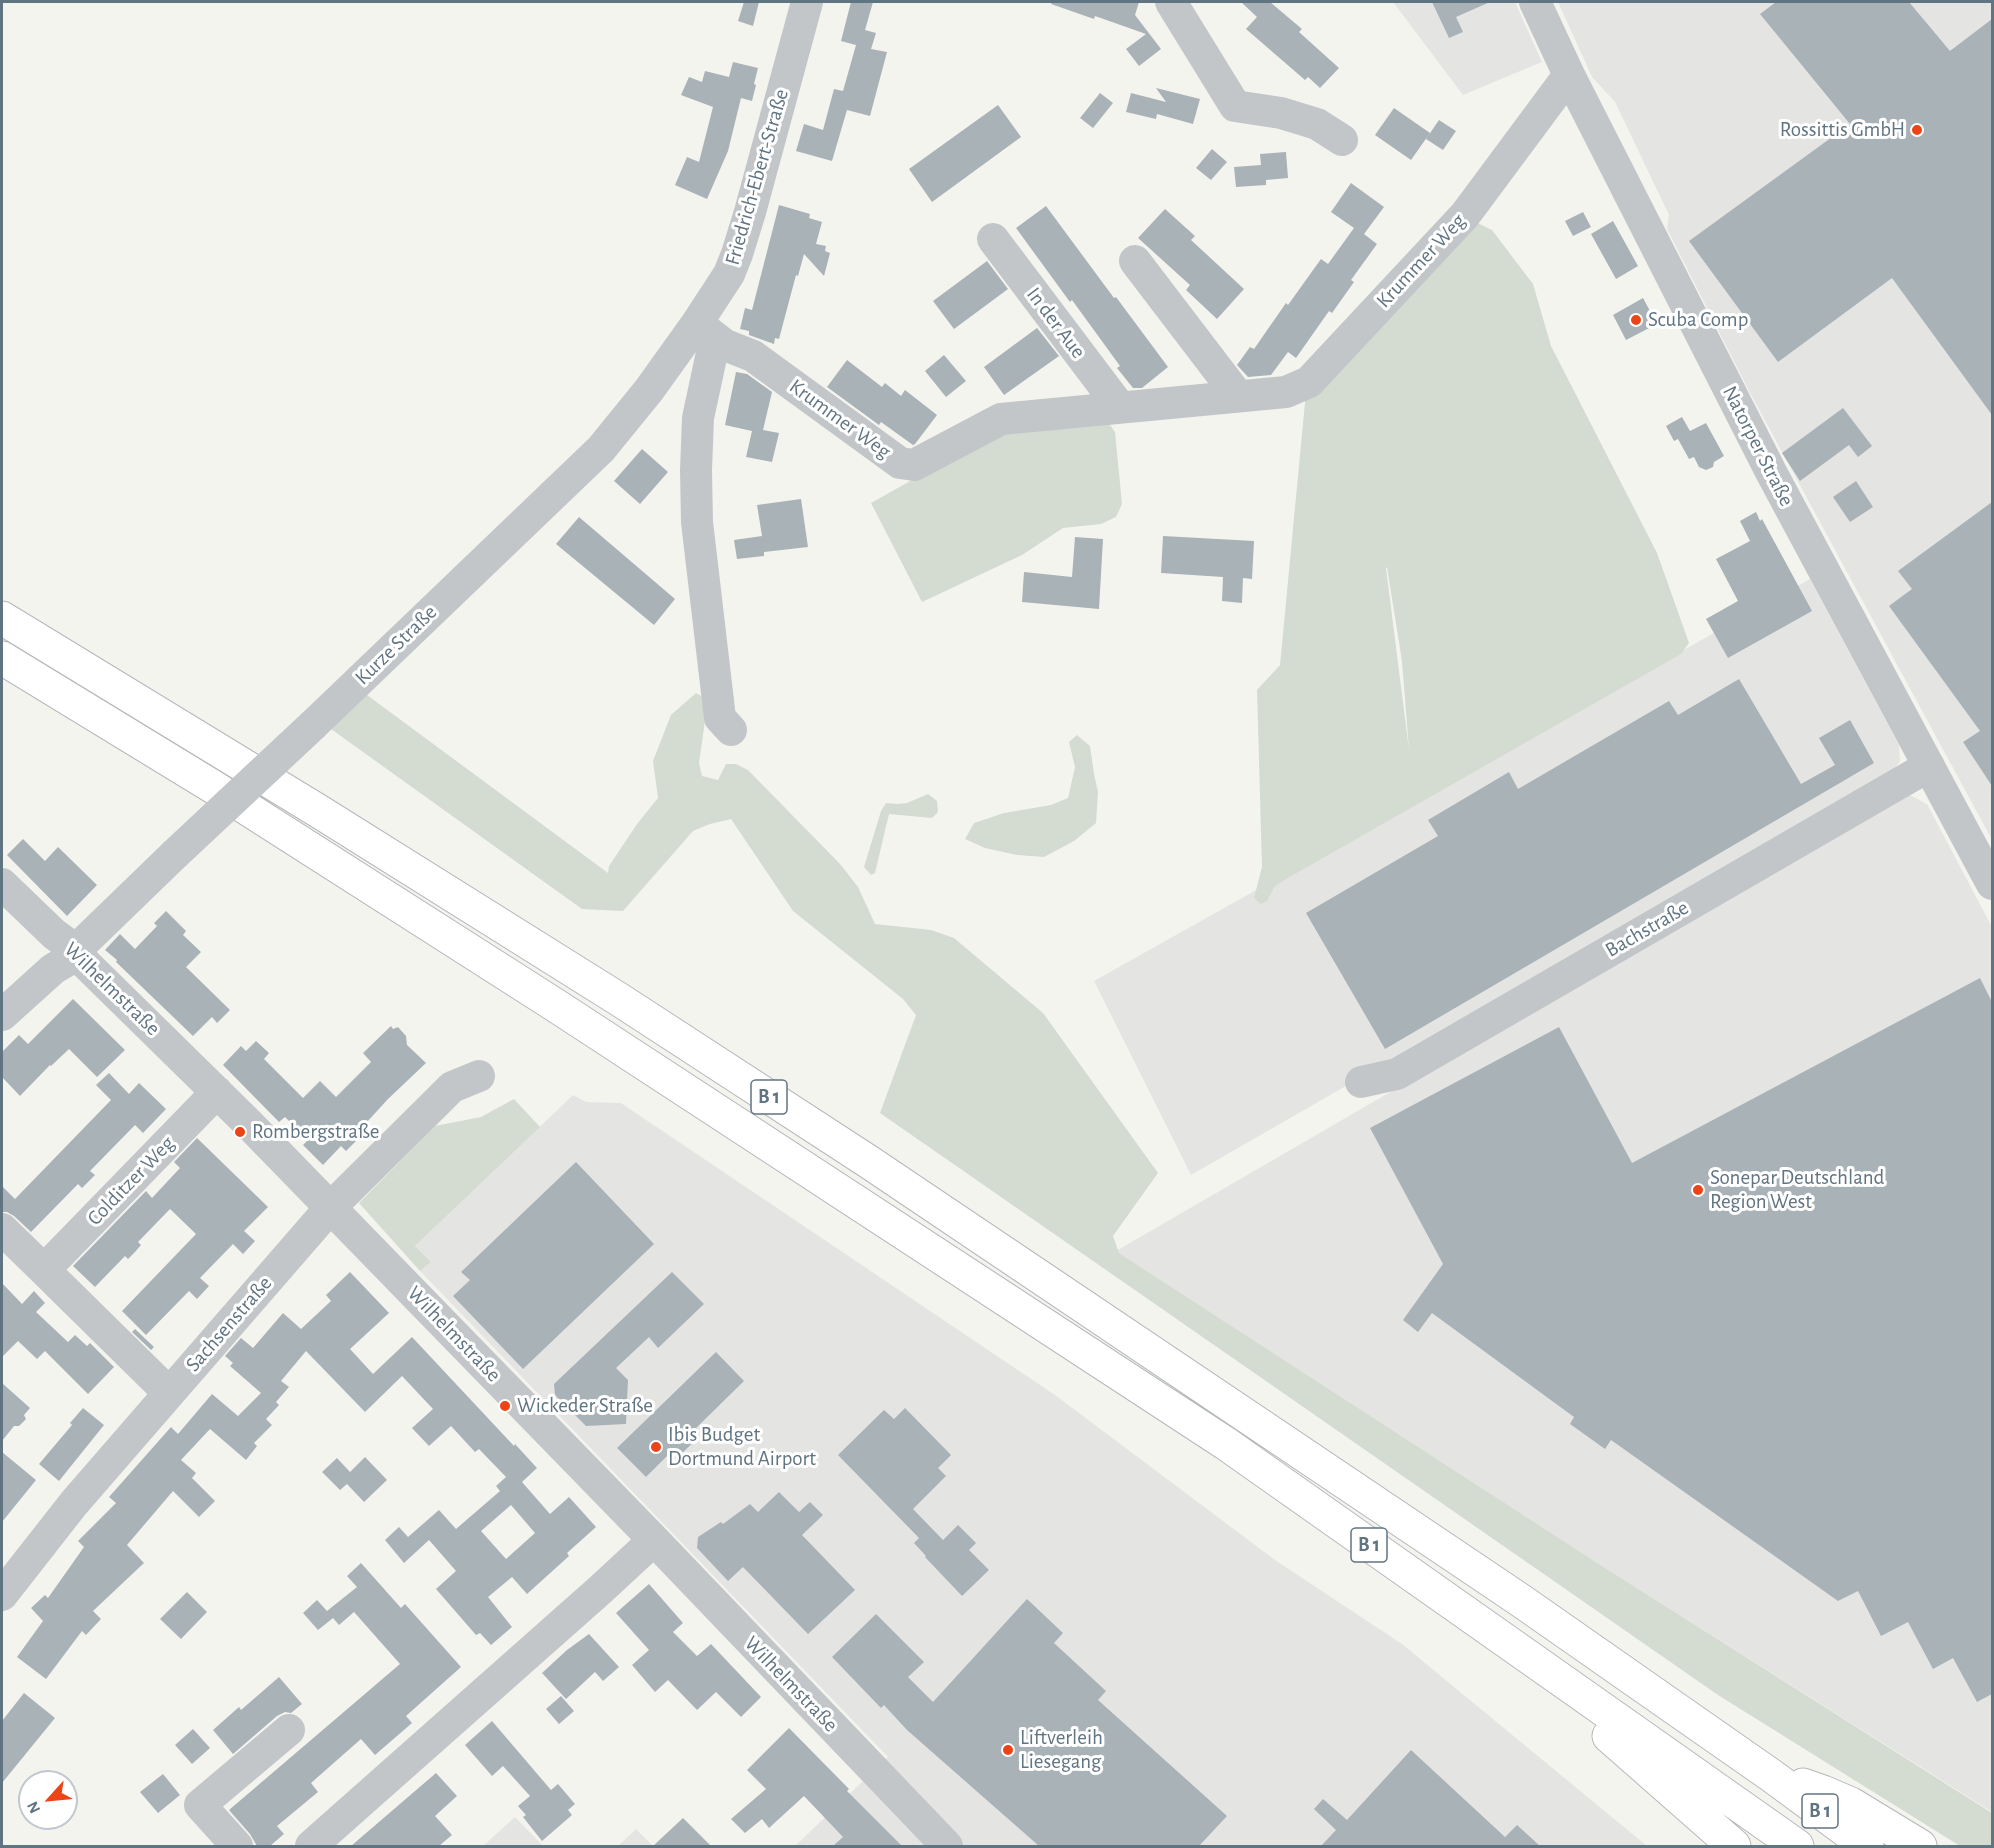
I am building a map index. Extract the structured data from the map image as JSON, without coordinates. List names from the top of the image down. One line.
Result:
{"streets":{"highway":["B 1"],"street":["Friedrich-Ebert-Straße","Krummer Weg","In der Aue","Natorper Straße","Kurze Straße","Bachstraße","Wilhelmstraße","Colditzer Weg","Sachsenstraße"]},"crossings":[["Friedrich-Ebert-Straße","Krummer Weg"],["Friedrich-Ebert-Straße","Kurze Straße"],["Krummer Weg","In der Aue"],["Krummer Weg","Natorper Straße"],["Krummer Weg","Kurze Straße"],["Natorper Straße","Bachstraße"],["Kurze Straße","Wilhelmstraße"],["Wilhelmstraße","Colditzer Weg"],["Wilhelmstraße","Sachsenstraße"]],"places":["Rossittis GmbH","Scuba Comp","Rombergstraße","Sonepar Deutschland Region West","Wickeder Straße","Ibis Budget Dortmund Airport","Liftverleih Liesegang"],"north":"bottom left"}
